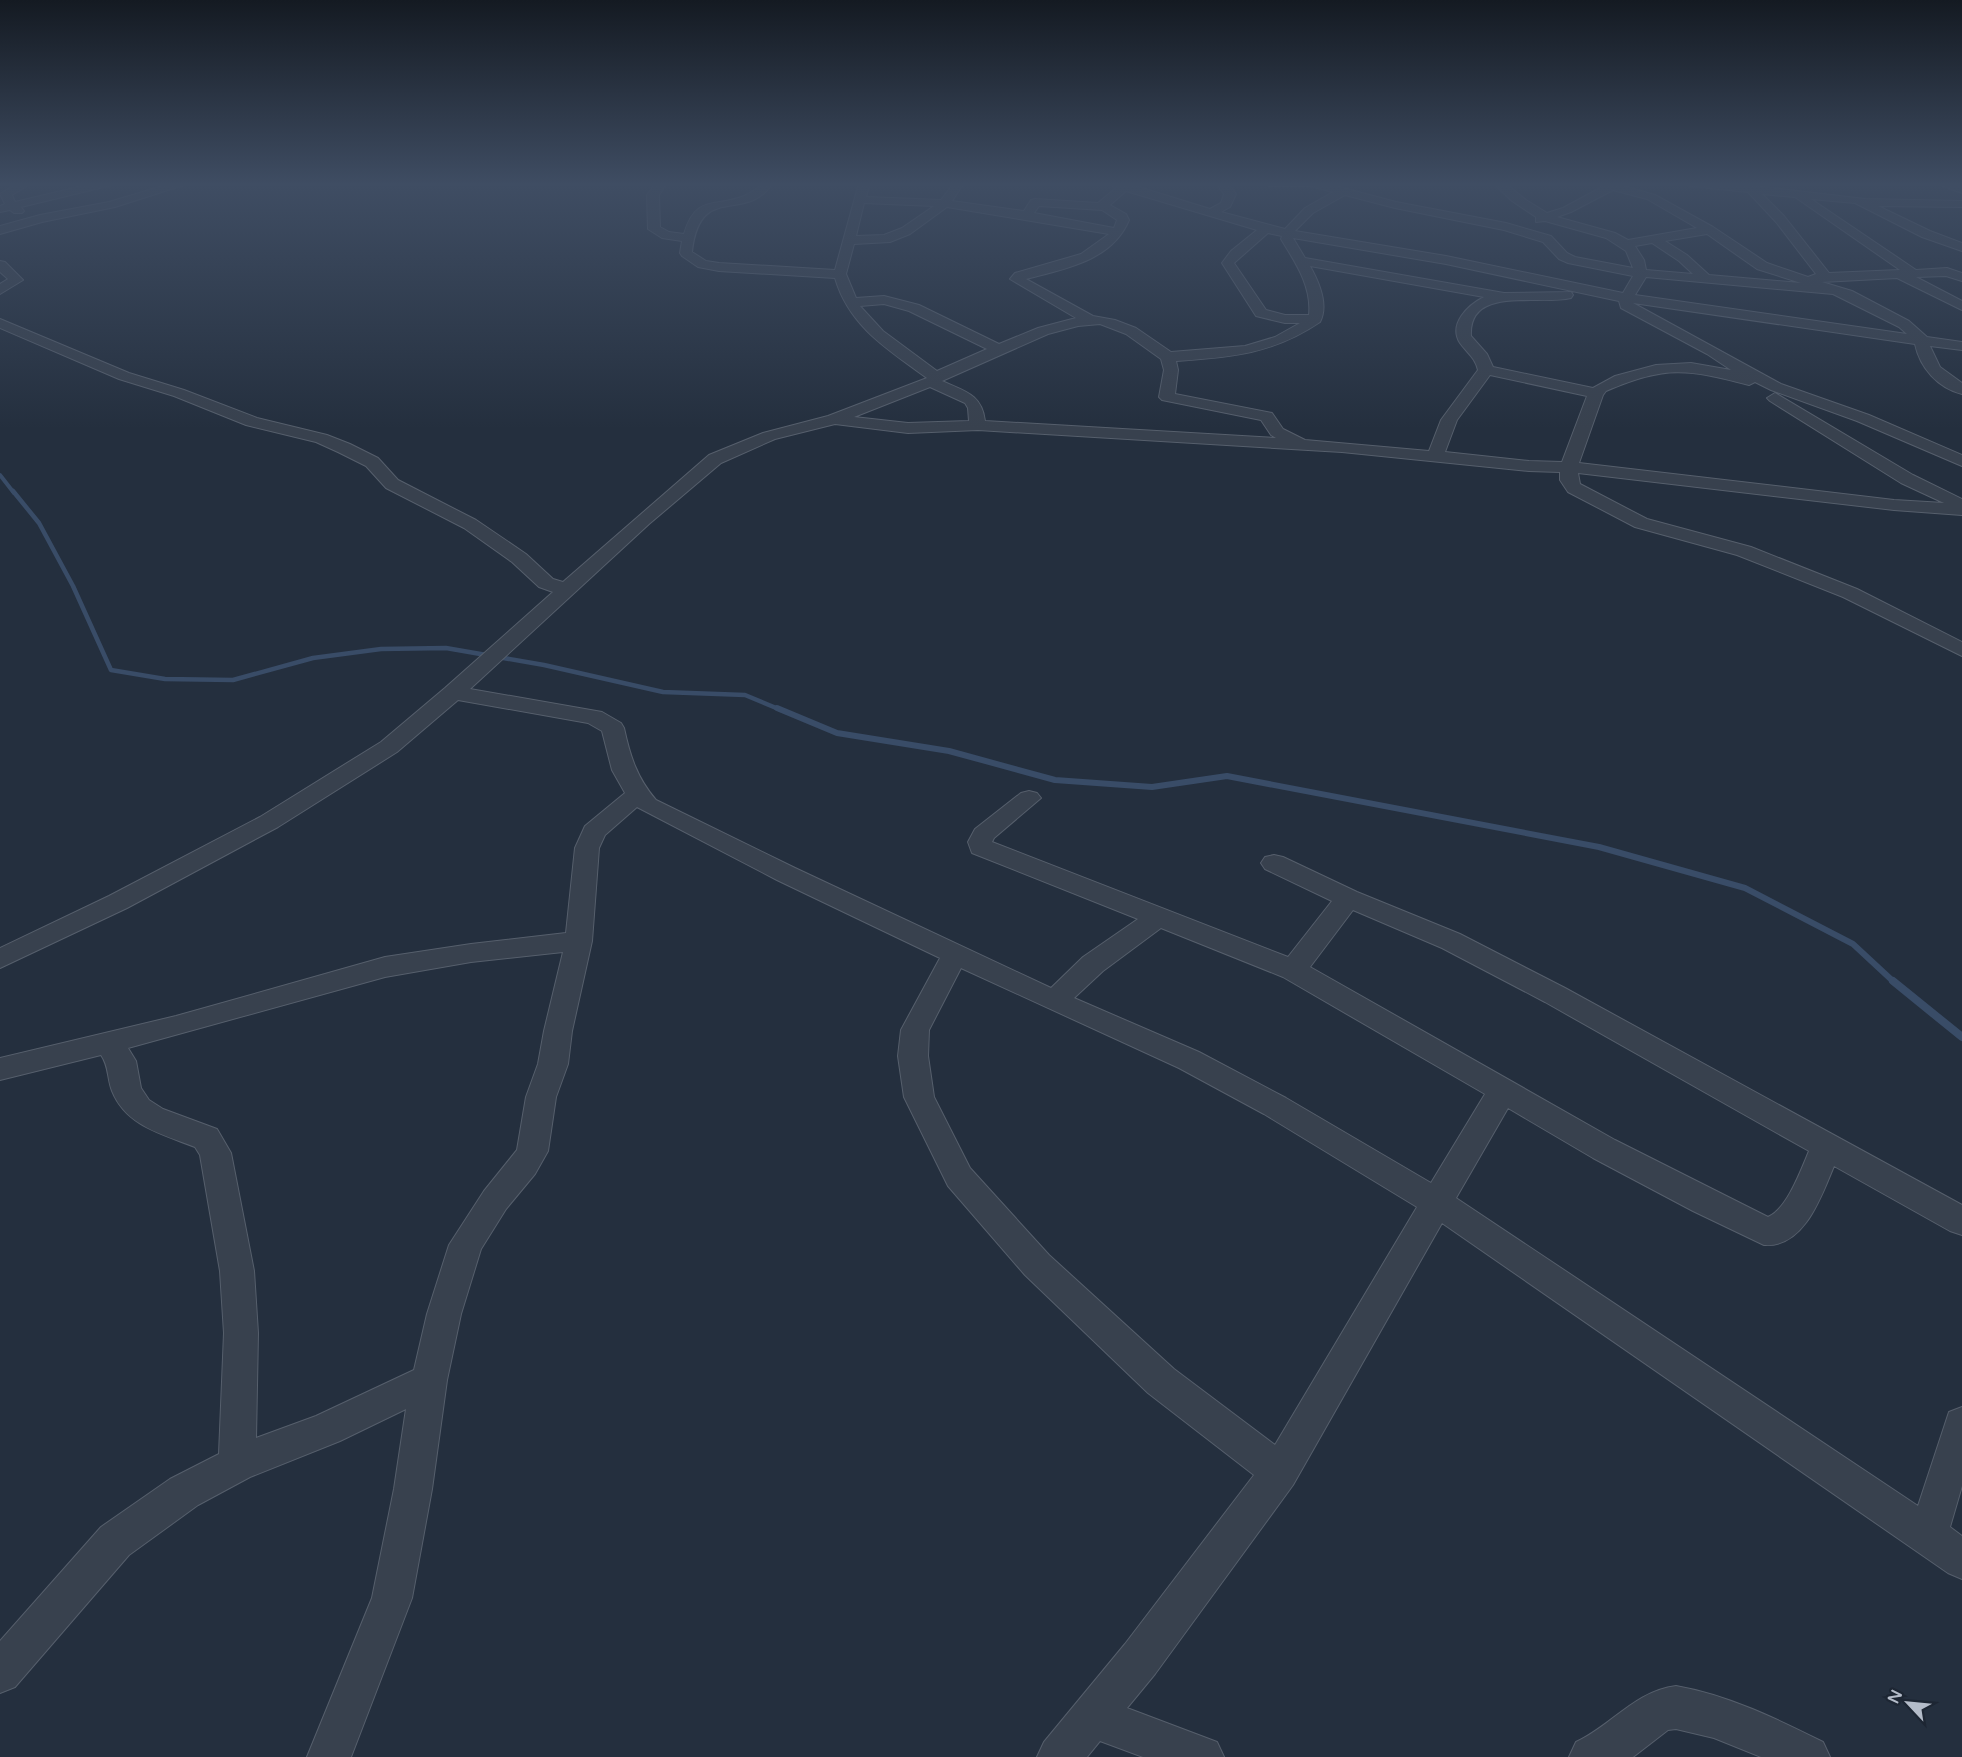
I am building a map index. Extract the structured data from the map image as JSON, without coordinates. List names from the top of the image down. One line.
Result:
{"north":"top left"}
